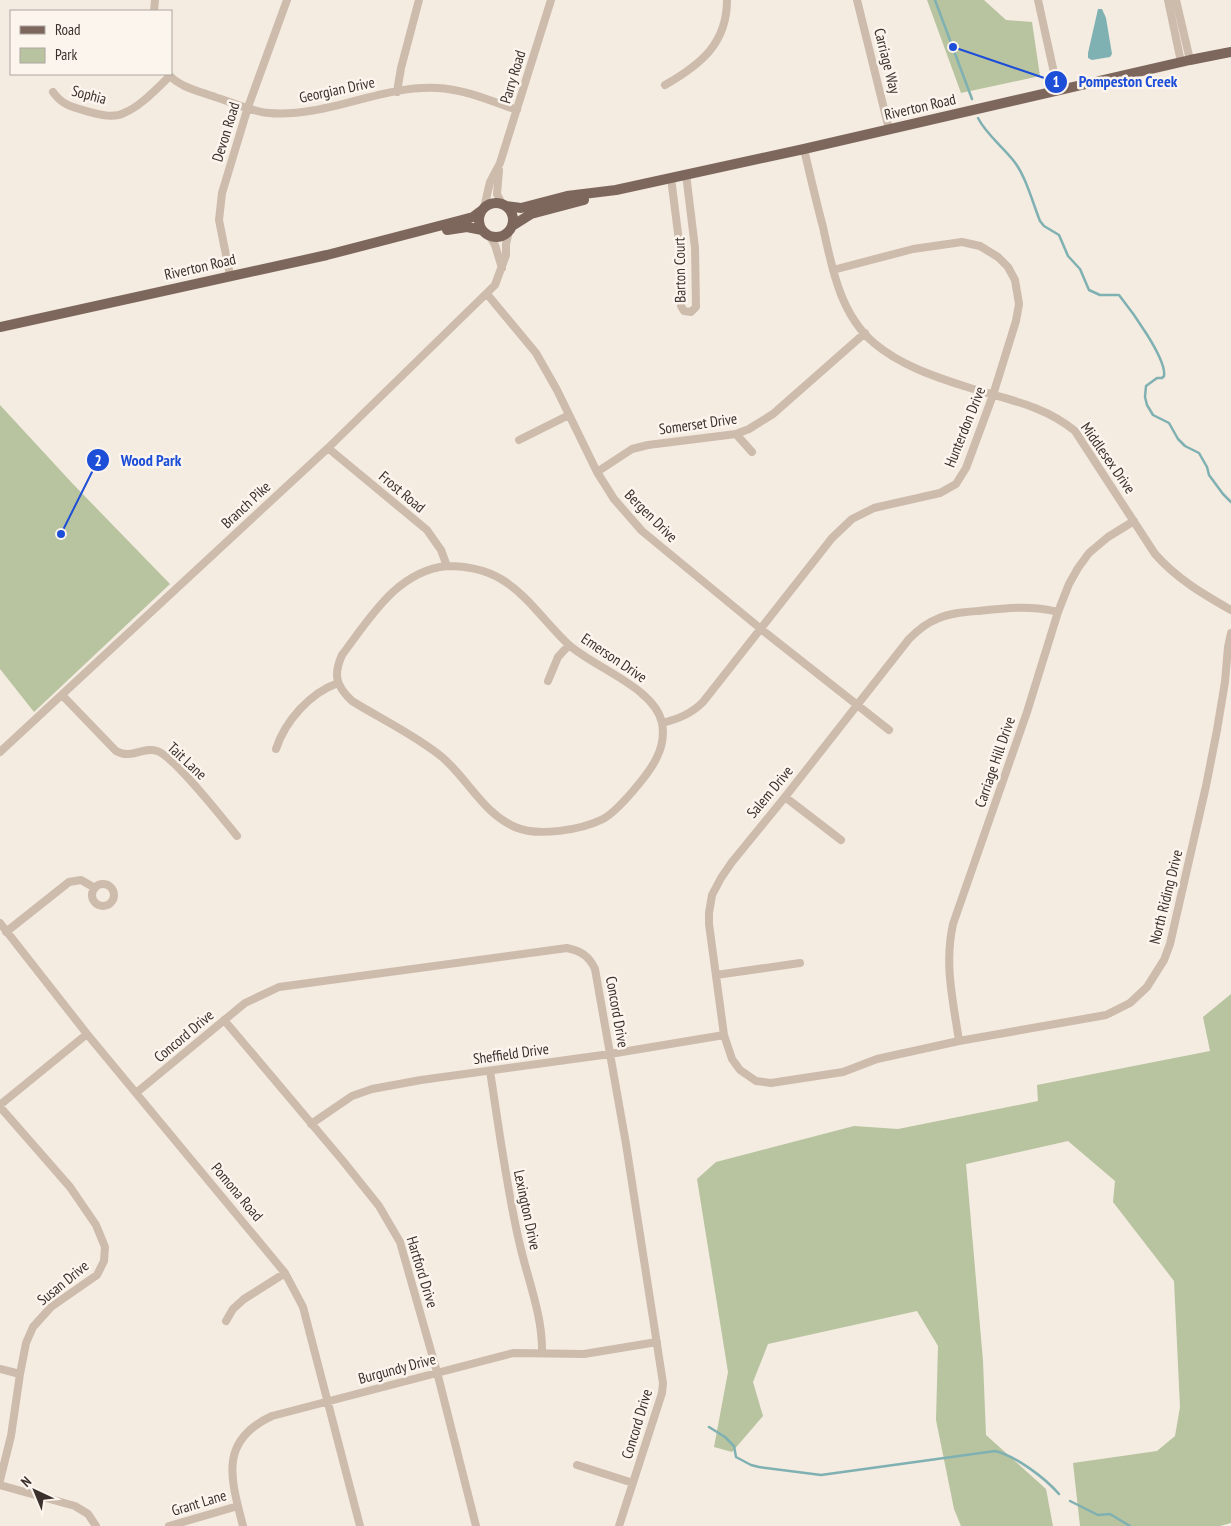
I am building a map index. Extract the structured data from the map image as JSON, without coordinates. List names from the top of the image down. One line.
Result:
{"streets":{"main road":["Riverton Road"],"street":["Carriage Way","Parry Road","Georgian Drive","Sophia","Devon Road","Barton Court","Somerset Drive","Hunterdon Drive","Middlesex Drive","Frost Road","Branch Pike","Bergen Drive","Emerson Drive","Tait Lane","Carriage Hill Drive","Salem Drive","North Riding Drive","Concord Drive","Sheffield Drive","Pomona Road","Lexington Drive","Hartford Drive","Susan Drive","Burgundy Drive","Grant Lane"]},"crossings":[["Carriage Way","Riverton Road"],["Parry Road","Georgian Drive"],["Parry Road","Riverton Road"],["Parry Road","Branch Pike"],["Georgian Drive","Sophia"],["Georgian Drive","Devon Road"],["Riverton Road","Devon Road"],["Riverton Road","Barton Court"],["Riverton Road","Middlesex Drive"],["Riverton Road","Branch Pike"],["Somerset Drive","Middlesex Drive"],["Somerset Drive","Bergen Drive"],["Hunterdon Drive","Middlesex Drive"],["Hunterdon Drive","Bergen Drive"],["Hunterdon Drive","Emerson Drive"],["Middlesex Drive","Carriage Hill Drive"],["Frost Road","Branch Pike"],["Frost Road","Emerson Drive"],["Branch Pike","Bergen Drive"],["Branch Pike","Tait Lane"],["Bergen Drive","Salem Drive"],["Carriage Hill Drive","Salem Drive"],["Carriage Hill Drive","North Riding Drive"],["Salem Drive","North Riding Drive"],["Salem Drive","Sheffield Drive"],["Concord Drive","Sheffield Drive"],["Concord Drive","Pomona Road"],["Concord Drive","Hartford Drive"],["Concord Drive","Burgundy Drive"],["Sheffield Drive","Lexington Drive"],["Sheffield Drive","Hartford Drive"],["Pomona Road","Burgundy Drive"],["Lexington Drive","Burgundy Drive"],["Hartford Drive","Burgundy Drive"],["Burgundy Drive","Grant Lane"]],"places":["Pompeston Creek","Wood Park"],"legend":["Road","Park"],"north":"top left"}
